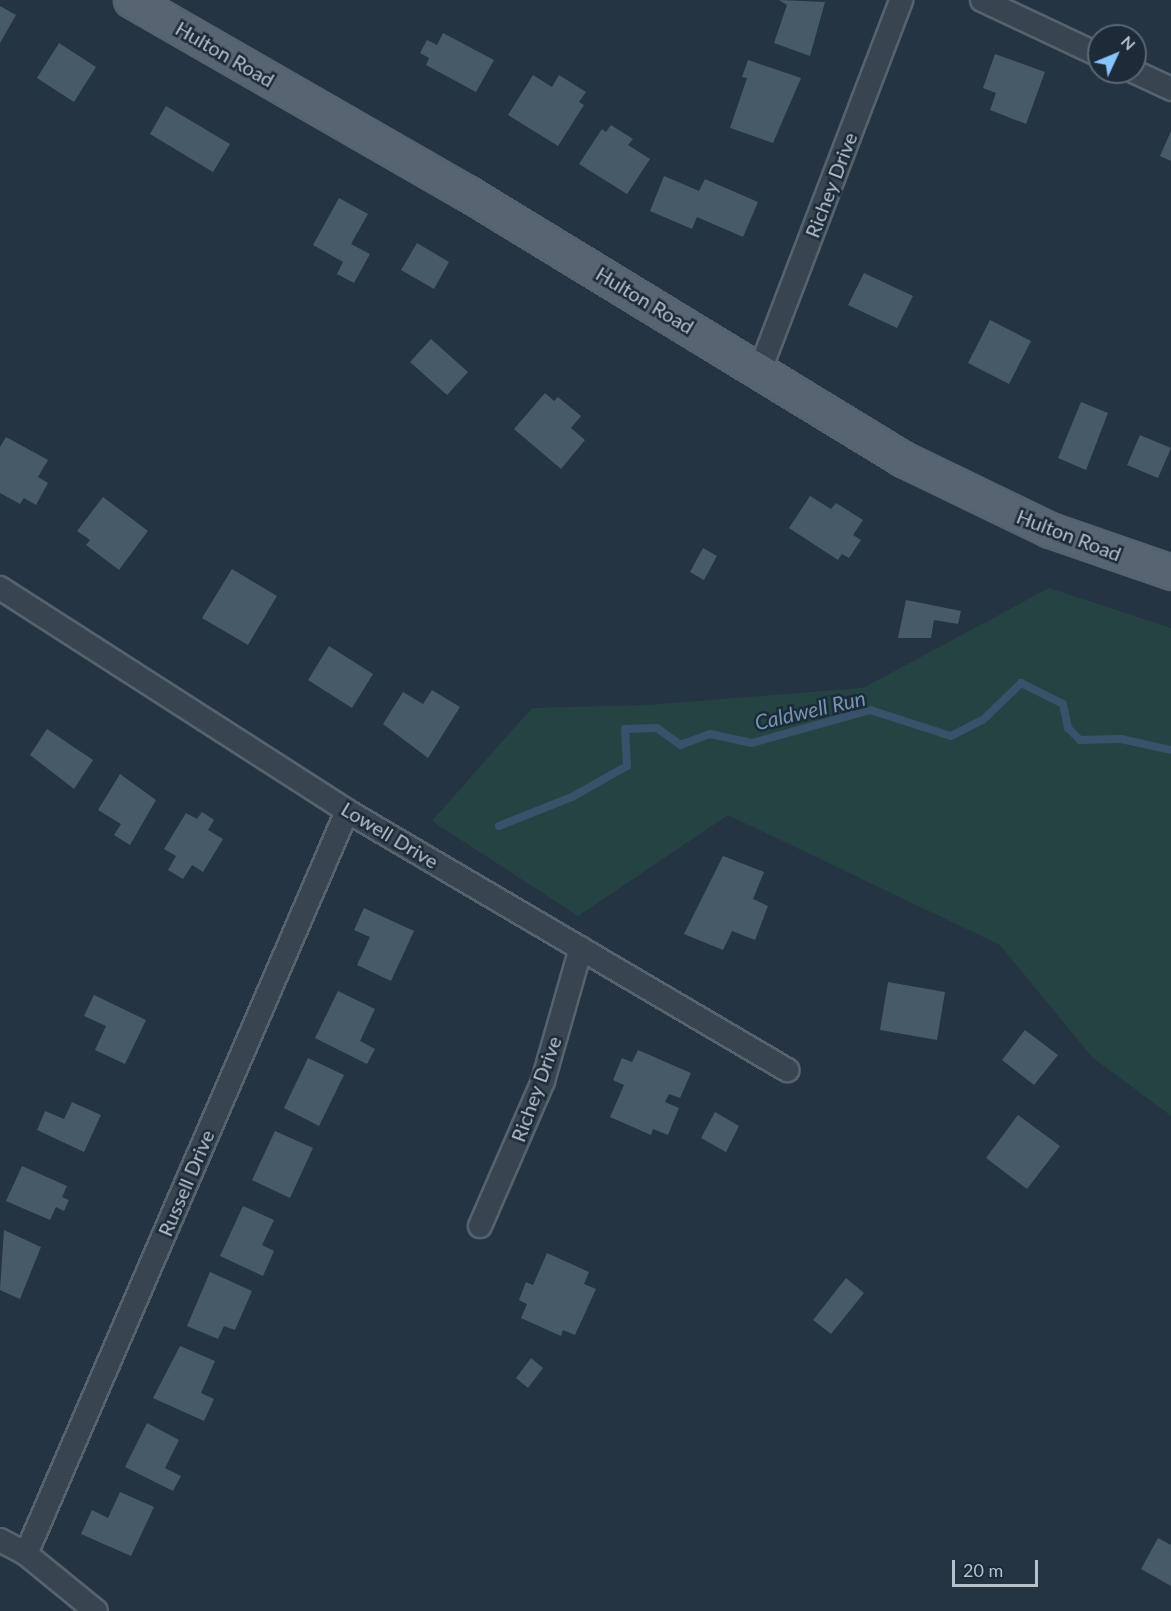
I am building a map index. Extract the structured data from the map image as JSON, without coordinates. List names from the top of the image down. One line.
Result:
{"streets":{"main road":["Hulton Road"],"street":["Richey Drive","Lowell Drive","Russell Drive"]},"crossings":[["Hulton Road","Richey Drive"],["Richey Drive","Lowell Drive"],["Lowell Drive","Russell Drive"]],"water":["Caldwell Run"],"scale_bar":"20 m","north":"top right"}
